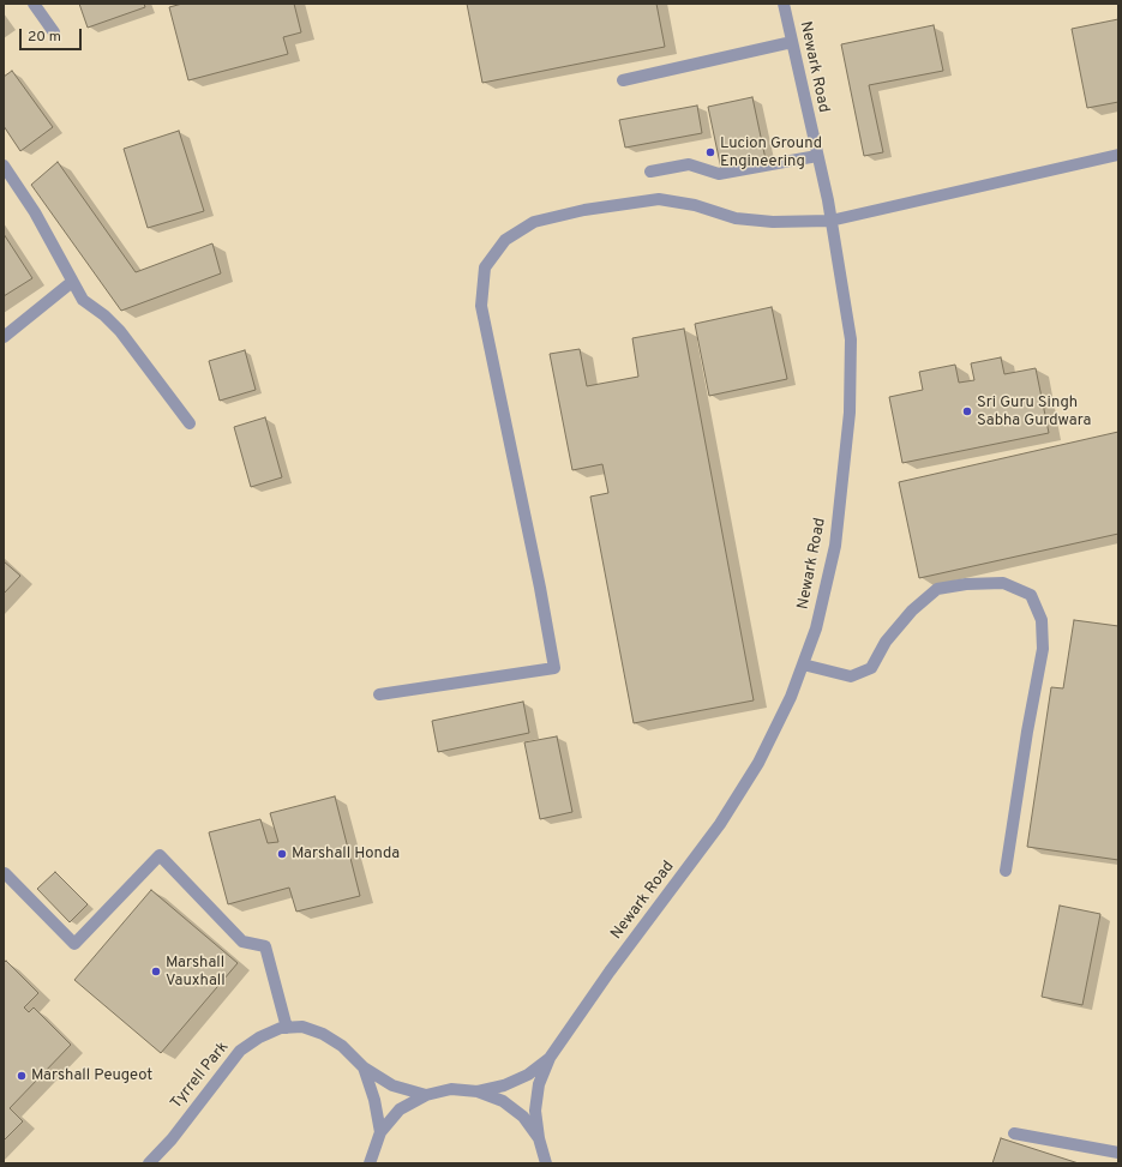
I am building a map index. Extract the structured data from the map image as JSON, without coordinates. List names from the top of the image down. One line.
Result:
{"streets":{"street":["Newark Road","Tyrrell Park"]},"places":["Lucion Ground Engineering","Sri Guru Singh Sabha Gurdwara","Marshall Honda","Marshall Vauxhall","Marshall Peugeot"],"scale_bar":"20 m"}
